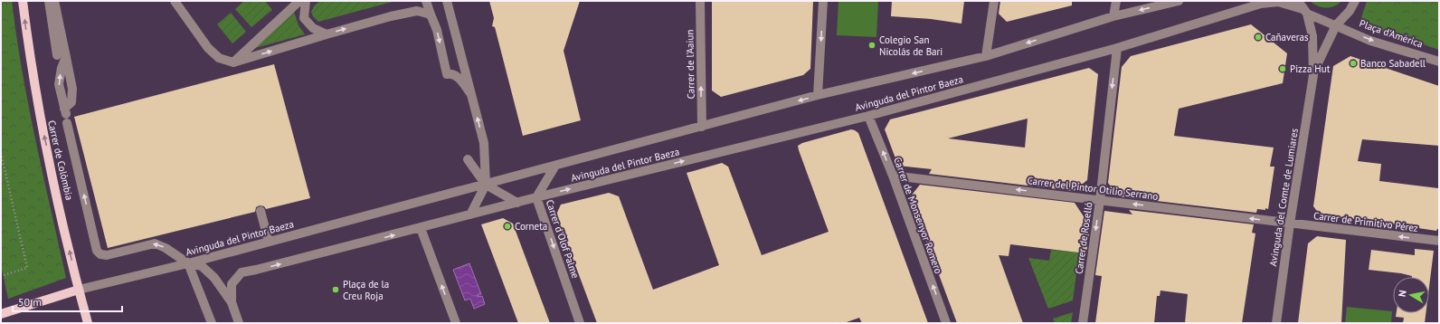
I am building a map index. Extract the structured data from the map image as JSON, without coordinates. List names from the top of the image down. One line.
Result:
{"streets":{"main road":["Avinguda del Pintor Baeza","Carrer de Colòmbia"],"street":["Plaça d'Amèrica","Carrer de l'Aaiun","Carrer del Pintor Otilio Serrano","Avinguda del Comte de Lumiares","Carrer de Monsenyor Romero","Carrer de Primitivo Pérez","Carrer de Roselló","Carrer d'Olof Palme"]},"crossings":[["Plaça d'Amèrica","Avinguda del Pintor Baeza"],["Plaça d'Amèrica","Avinguda del Comte de Lumiares"],["Carrer de l'Aaiun","Avinguda del Pintor Baeza"],["Avinguda del Pintor Baeza","Carrer de Colòmbia"],["Avinguda del Pintor Baeza","Avinguda del Comte de Lumiares"],["Avinguda del Pintor Baeza","Carrer de Monsenyor Romero"],["Avinguda del Pintor Baeza","Carrer de Roselló"],["Avinguda del Pintor Baeza","Carrer d'Olof Palme"],["Carrer del Pintor Otilio Serrano","Avinguda del Comte de Lumiares"],["Carrer del Pintor Otilio Serrano","Carrer de Monsenyor Romero"],["Carrer del Pintor Otilio Serrano","Carrer de Primitivo Pérez"],["Carrer del Pintor Otilio Serrano","Carrer de Roselló"],["Avinguda del Comte de Lumiares","Carrer de Primitivo Pérez"]],"one_way":["Plaça d'Amèrica","Carrer de l'Aaiun","Carrer de Colòmbia","Carrer del Pintor Otilio Serrano","Carrer de Monsenyor Romero","Carrer de Primitivo Pérez","Carrer de Roselló","Carrer d'Olof Palme"],"places":["Cañaveras","Colegio San Nicolás de Bari","Banco Sabadell","Pizza Hut","Corneta","Plaça de la Creu Roja"],"scale_bar":"50 m","north":"left"}
